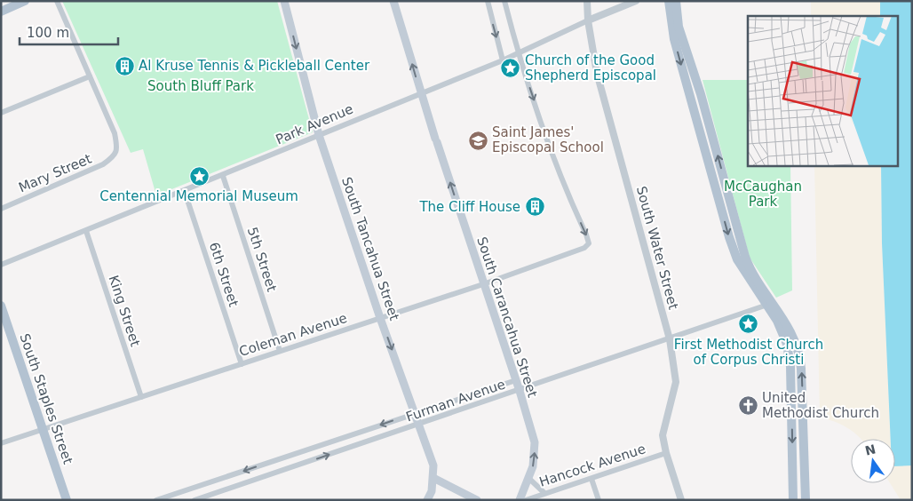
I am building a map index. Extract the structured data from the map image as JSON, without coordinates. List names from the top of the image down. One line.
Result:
{"streets":{"main road":["South Tancahua Street","South Carancahua Street","South Staples Street"],"street":["Park Avenue","Mary Street","South Water Street","5th Street","6th Street","King Street","Coleman Avenue","Furman Avenue","Hancock Avenue"]},"crossings":[["Park Avenue","South Water Street"],["Park Avenue","South Tancahua Street"],["Park Avenue","5th Street"],["Park Avenue","6th Street"],["Park Avenue","King Street"],["Park Avenue","South Carancahua Street"],["Park Avenue","Coleman Avenue"],["South Water Street","Furman Avenue"],["South Water Street","Hancock Avenue"],["South Tancahua Street","Coleman Avenue"],["South Tancahua Street","Furman Avenue"],["5th Street","Coleman Avenue"],["6th Street","Coleman Avenue"],["King Street","Coleman Avenue"],["South Carancahua Street","Coleman Avenue"],["South Carancahua Street","Furman Avenue"],["Coleman Avenue","South Staples Street"]],"one_way":["South Tancahua Street","South Carancahua Street"],"parks":["South Bluff Park","McCaughan Park"],"places":{"building":["Al Kruse Tennis & Pickleball Center","The Cliff House"],"place":["Church of the Good Shepherd Episcopal","Centennial Memorial Museum","First Methodist Church of Corpus Christi"],"school or university":["Saint James' Episcopal School"],"church":["United Methodist Church"]},"scale_bar":"100 m","north":"top"}
